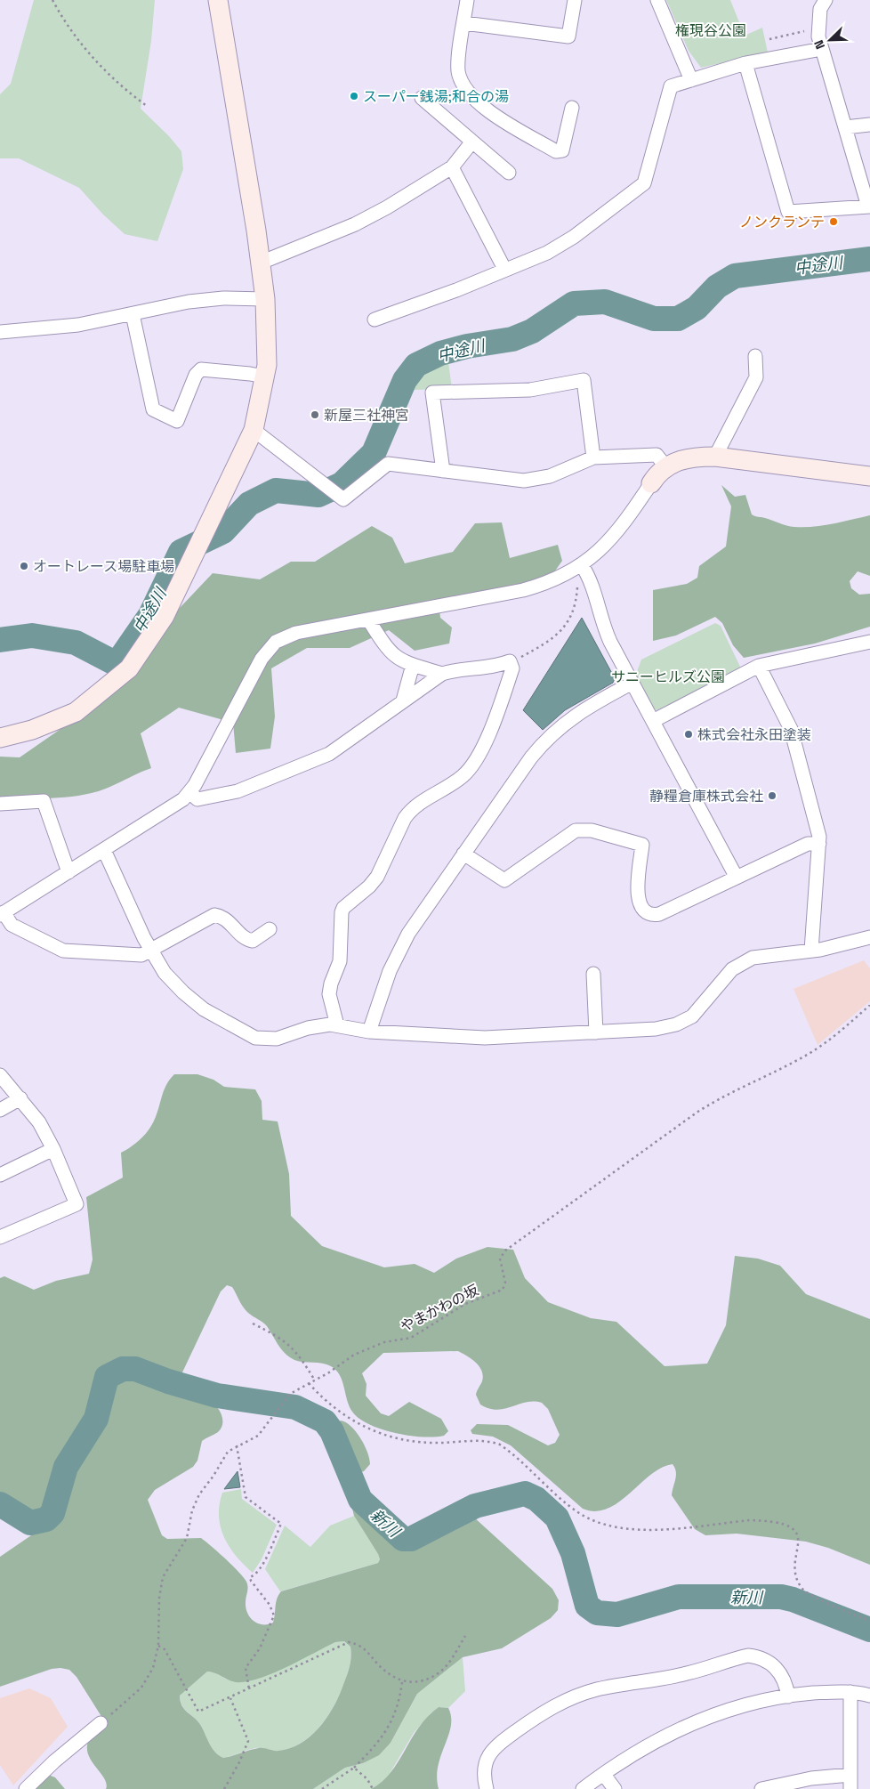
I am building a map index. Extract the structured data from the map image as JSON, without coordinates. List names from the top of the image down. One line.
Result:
{"streets":{"path":["やまかわの坂"]},"water":["中途川","新川"],"parks":["権現谷公園","サニーヒルズ公園"],"places":["スーパー銭湯;和合の湯","ノンクランテ","新屋三社神宮","オートレース場駐車場","株式会社永田塗装","静糧倉庫株式会社"],"north":"bottom left"}
